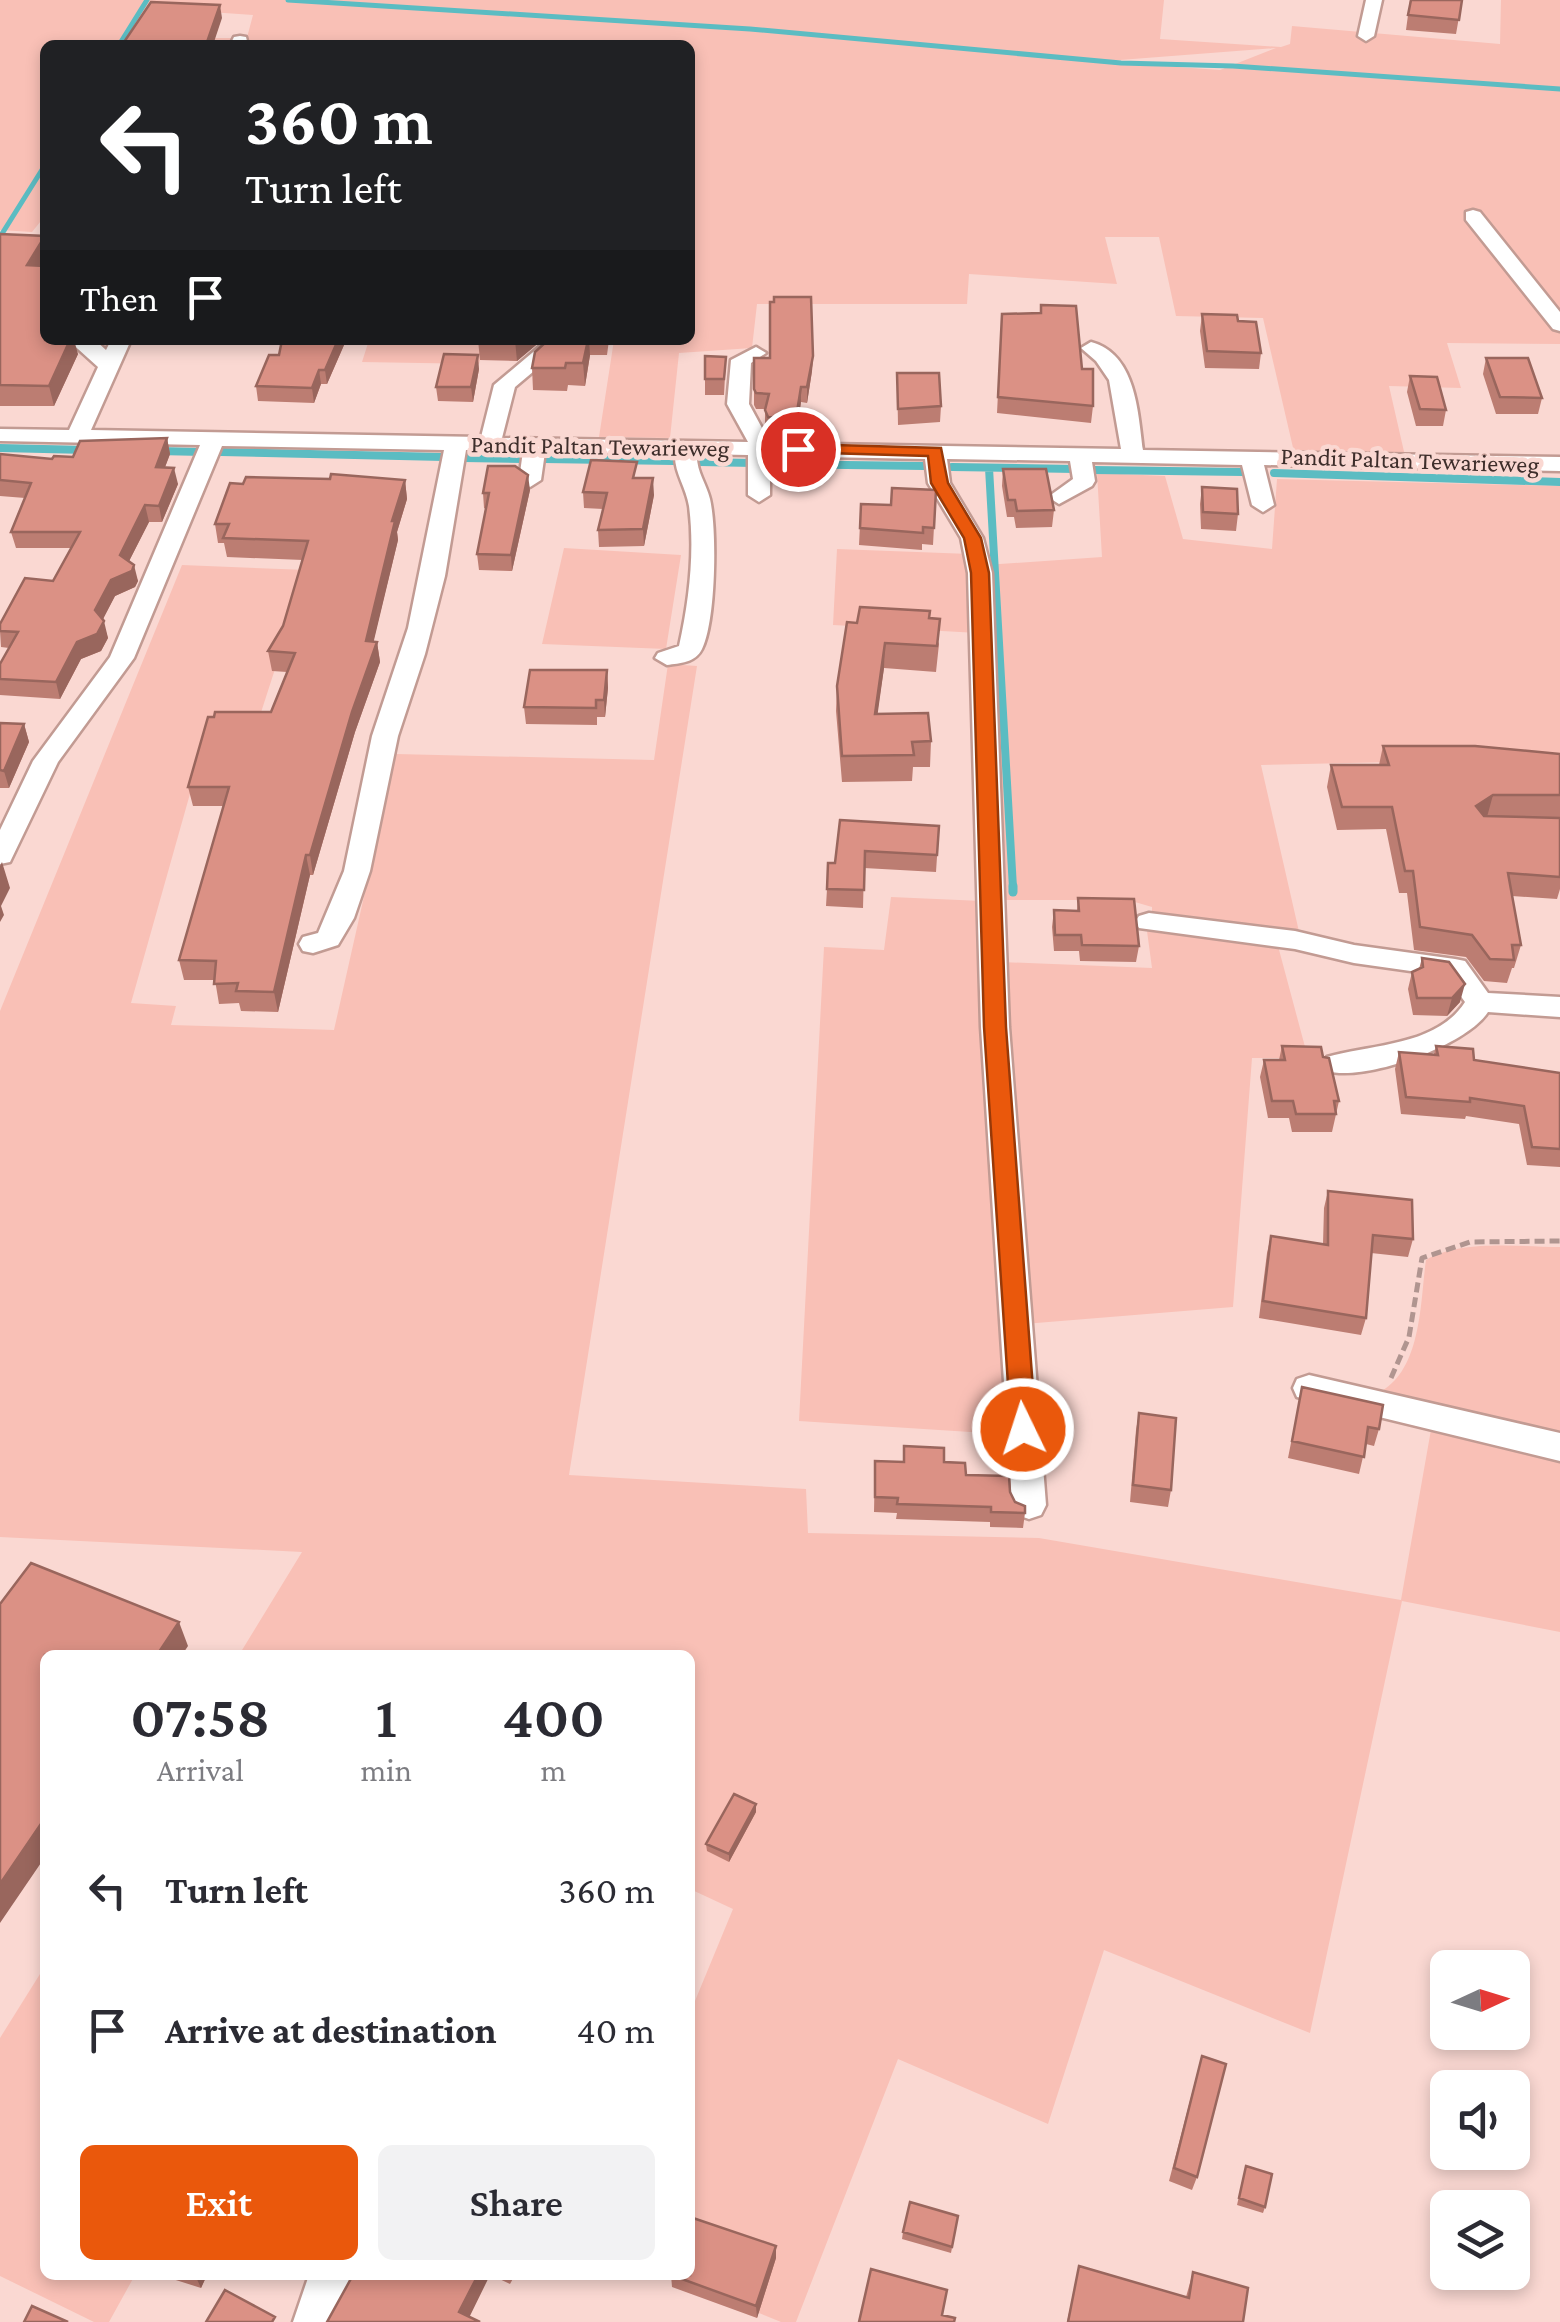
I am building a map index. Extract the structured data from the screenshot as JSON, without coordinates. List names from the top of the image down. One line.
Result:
{"streets":{"street":["Pandit Paltan Tewarieweg"]},"north":"right","page":{"turn":["360 m","Turn left"],"then":"Then","eta":["07:58","Arrival","1","min","400","m"],"list":[{"name":"Turn left","value":"360 m"},{"name":"Arrive at destination","value":"40 m"}],"buttons":["Exit","Share"]}}
